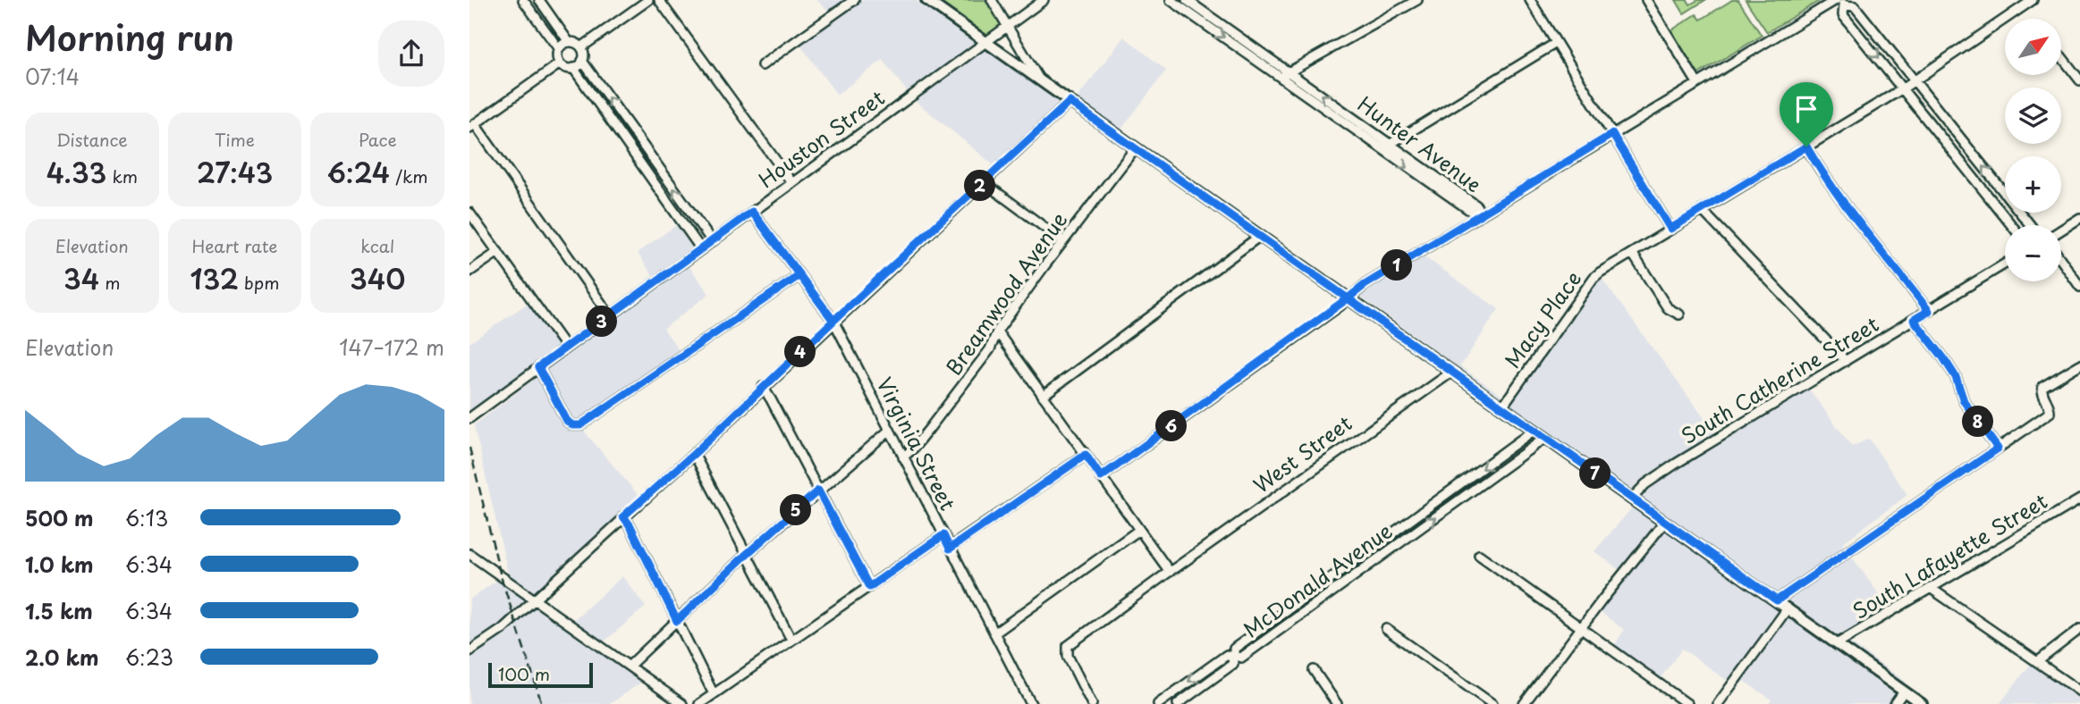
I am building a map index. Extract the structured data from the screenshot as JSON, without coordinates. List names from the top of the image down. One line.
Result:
{"streets":{"street":["Houston Street","Hunter Avenue","Breamwood Avenue","Macy Place","South Catherine Street","Virginia Street","West Street","South Lafayette Street","McDonald Avenue"]},"crossings":[["Houston Street","Virginia Street"],["Breamwood Avenue","Virginia Street"]],"scale_bar":"100 m","north":"top right","page":{"heading":["Morning run","07:14"],"map_buttons":["+","−"],"stats":[["Distance","4.33 km"],["Time","27:43"],["Pace","6:24 /km"],["Elevation","34 m"],["Heart rate","132 bpm"],["kcal","340"]],"pins":["2","1","3","4","8","6","7","5"],"chart":["Elevation","147–172 m"],"list":[{"name":"500 m","note":"6:13"},{"name":"1.0 km","note":"6:34"},{"name":"1.5 km","note":"6:34"},{"name":"2.0 km","note":"6:23"}],"scale":"100 m"}}
